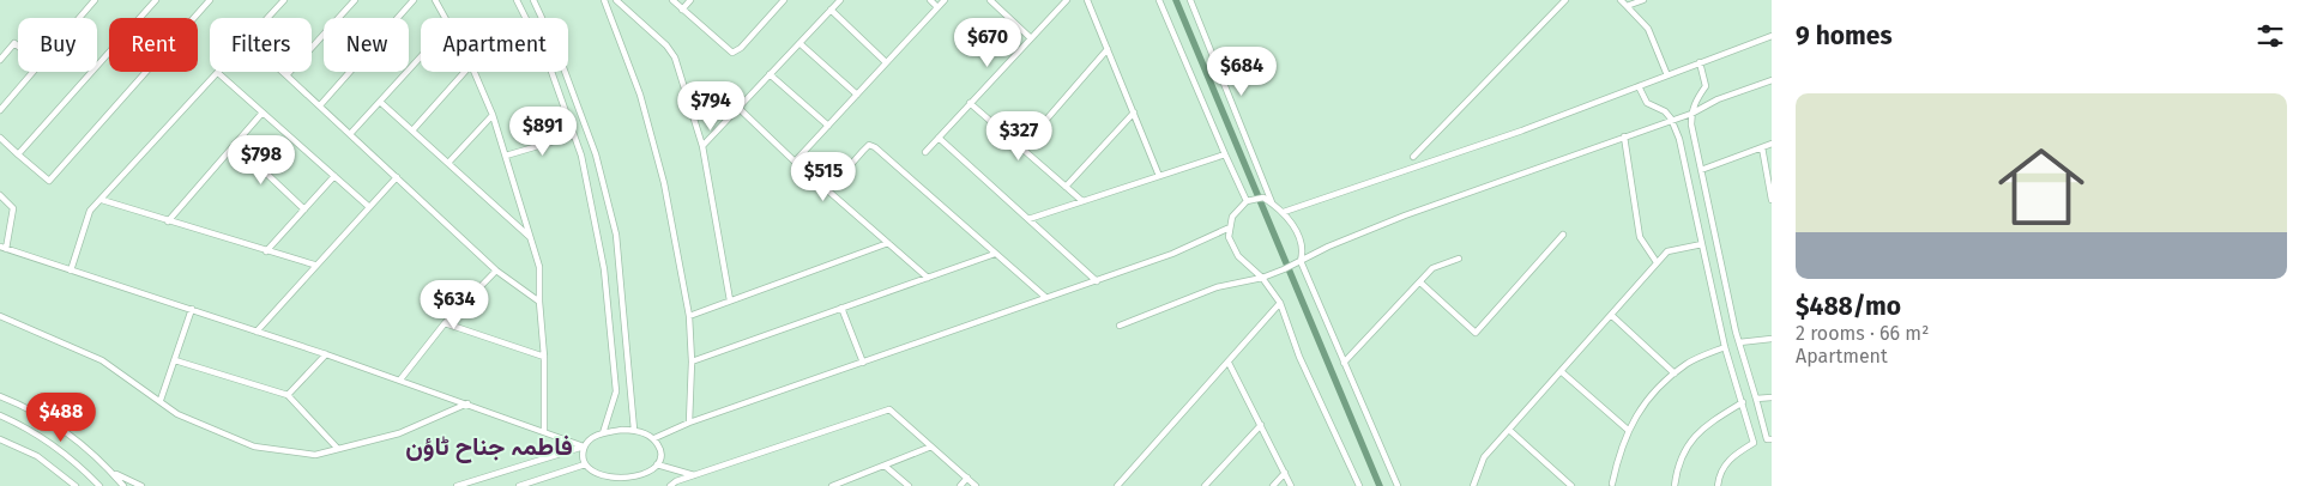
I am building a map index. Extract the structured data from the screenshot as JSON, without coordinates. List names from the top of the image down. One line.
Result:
{"districts":["فاطمہ جناح ٹاؤن"],"page":{"heading":"9 homes","price":["$670","$684","$794","$891","$327","$798","$515","$634","$488"],"chip":["Buy","Rent","Filters","New","Apartment"],"list":[{"name":"$488/mo","note":"2 rooms · 66 m² · Apartment"}]}}
